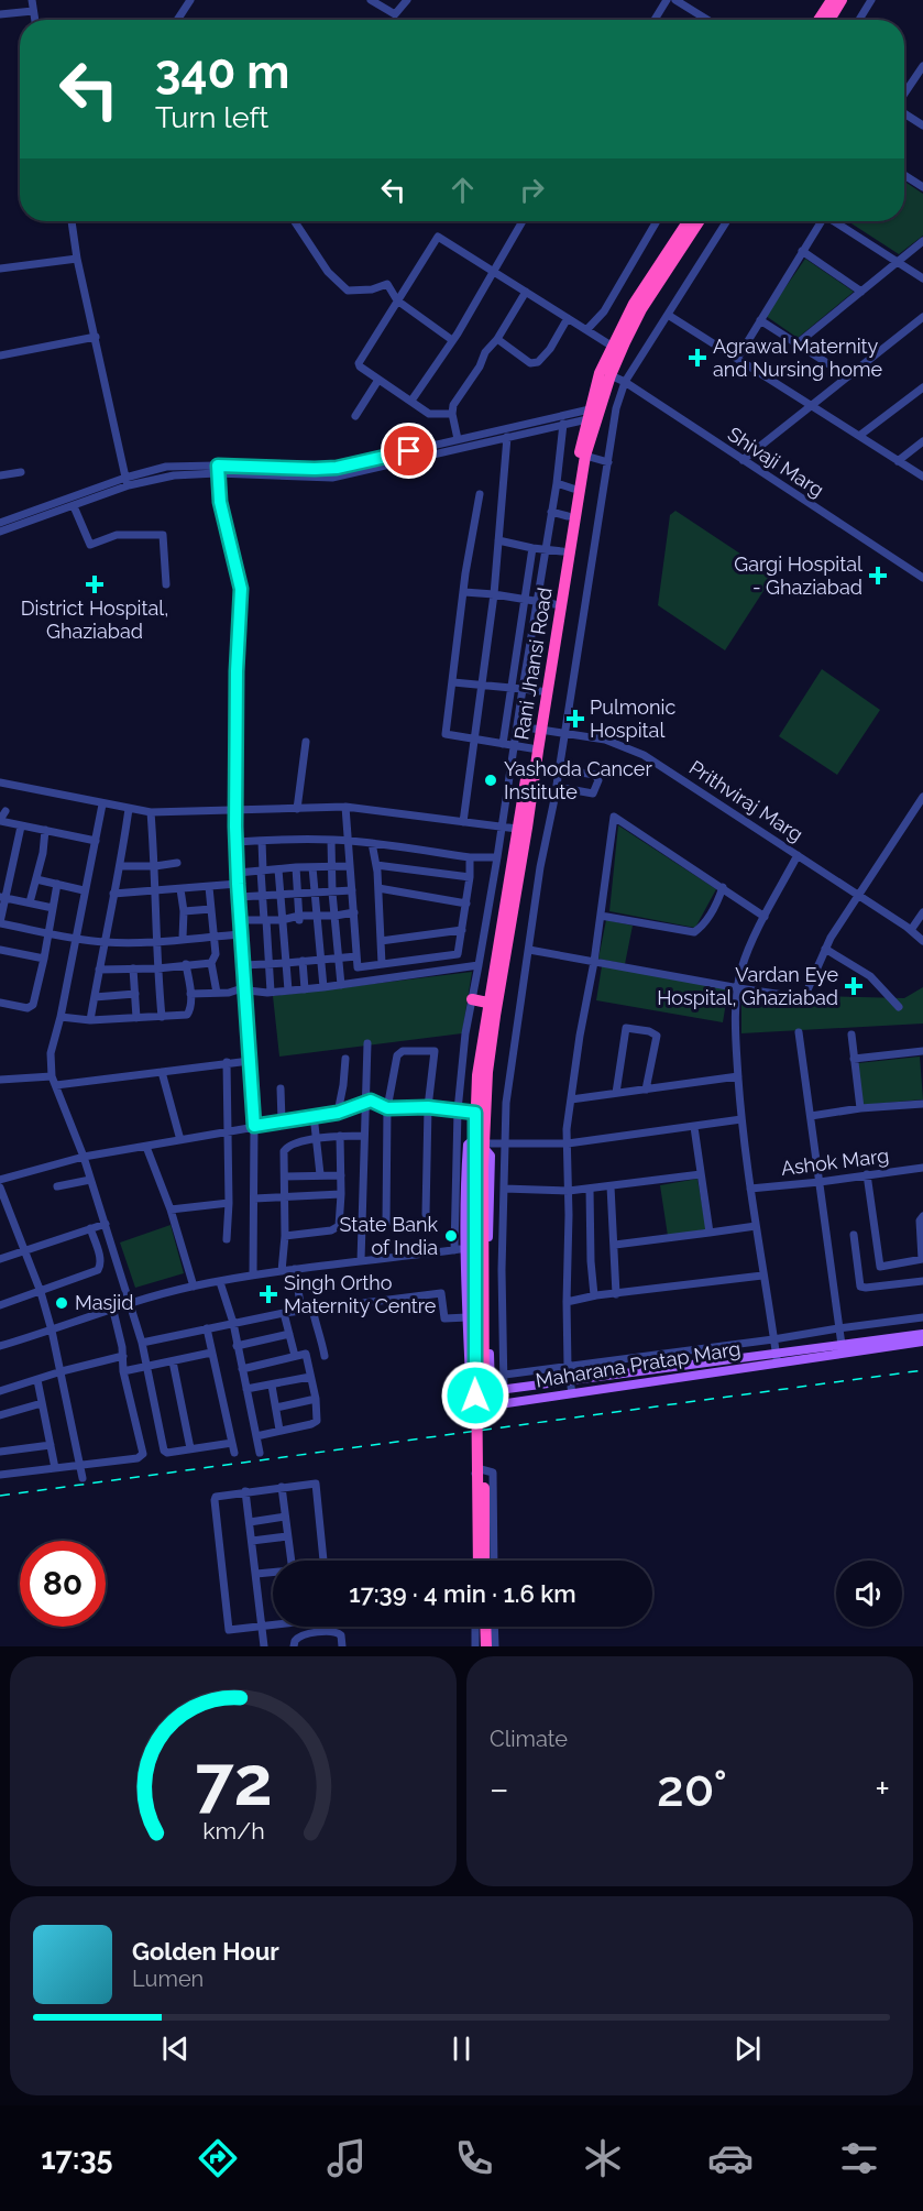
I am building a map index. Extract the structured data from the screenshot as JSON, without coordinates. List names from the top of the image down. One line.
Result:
{"streets":{"highway":["Rani Jhansi Road"],"main road":["Maharana Pratap Marg"],"street":["Shivaji Marg","Prithviraj Marg","Ashok Marg"]},"crossings":[["Shivaji Marg","Rani Jhansi Road"],["Rani Jhansi Road","Prithviraj Marg"]],"places":{"health":["Agrawal Maternity and Nursing home","Gargi Hospital - Ghaziabad","District Hospital, Ghaziabad","Pulmonic Hospital","Vardan Eye Hospital, Ghaziabad","Singh Ortho Maternity Centre"],"other":["Yashoda Cancer Institute","State Bank of India","Masjid"]},"page":{"turn":["340 m","Turn left"],"limit":"80","trip":"17:39 · 4 min · 1.6 km","tile":"Climate","heat":["−","20°","+"],"song":["Golden Hour","Lumen"],"tabs":"17:35","gauge":["72","km/h"]}}
